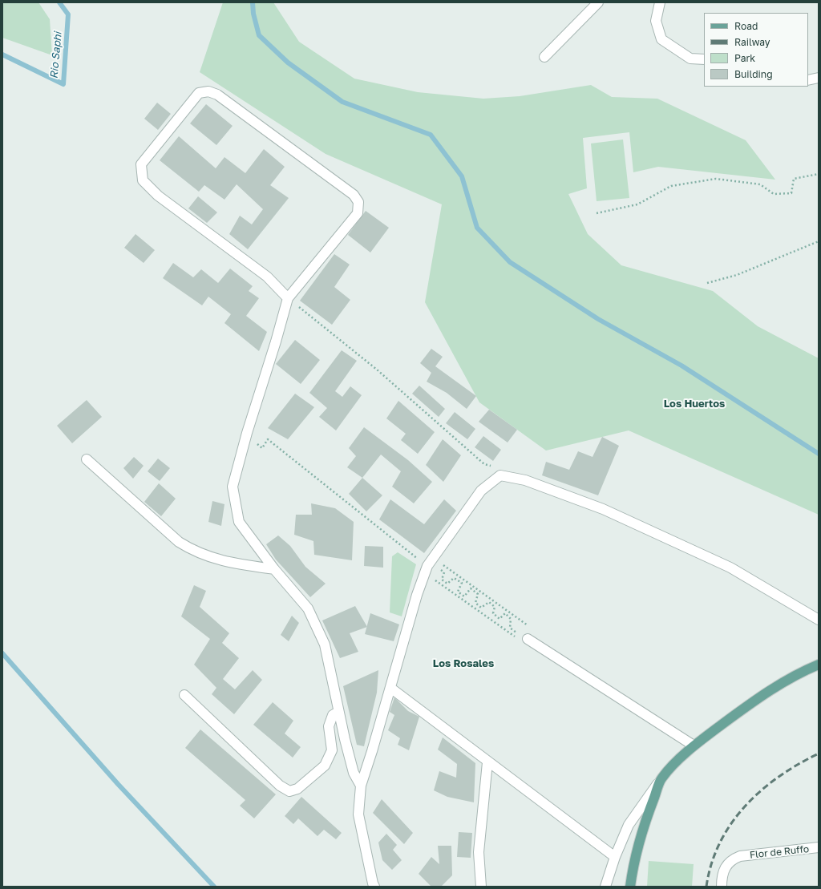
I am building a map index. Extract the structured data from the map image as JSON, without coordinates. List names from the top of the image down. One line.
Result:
{"streets":{"street":["Flor de Ruffo"]},"districts":["Los Huertos","Los Rosales"],"water":["Rio Saphi"],"legend":["Road","Railway","Park","Building"]}
